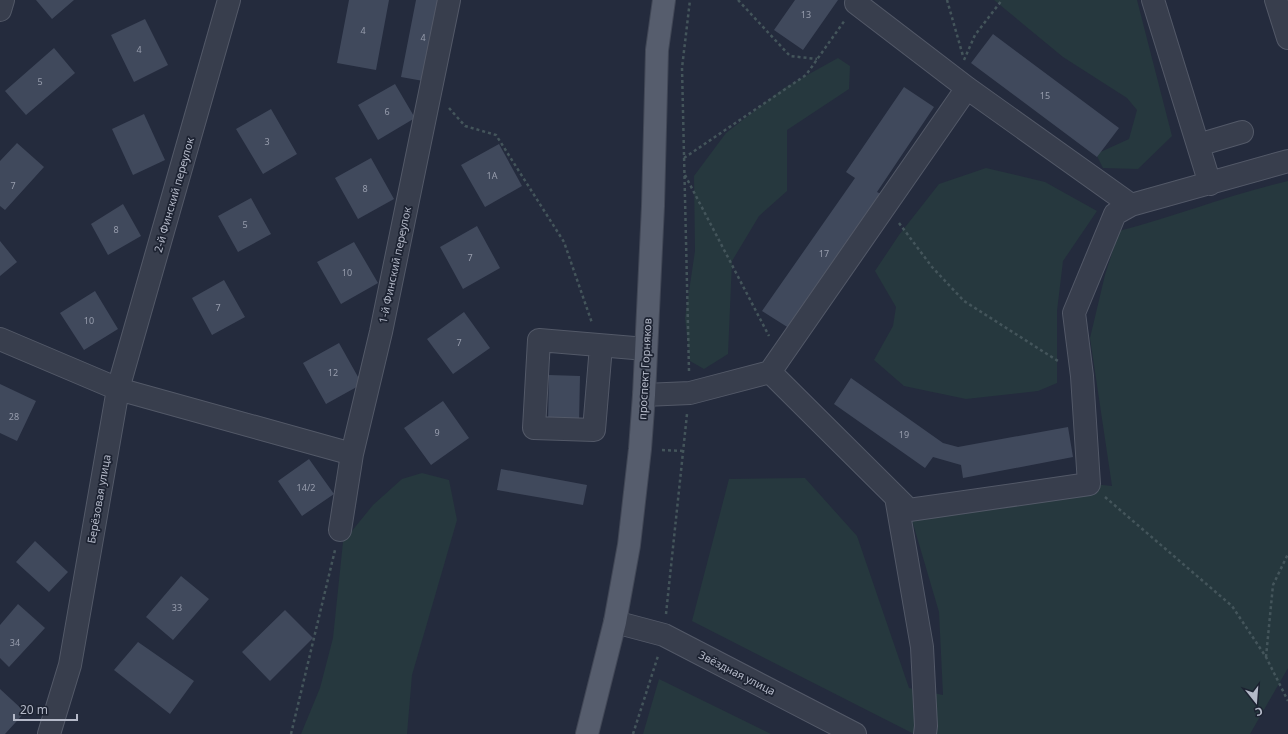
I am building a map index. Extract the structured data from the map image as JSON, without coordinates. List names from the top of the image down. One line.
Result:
{"streets":{"main road":["проспект Горняков"],"street":["2-й Финский переулок","1-й Финский переулок","Берёзовая улица","Звёздная улица"]},"crossings":[["2-й Финский переулок","Берёзовая улица"],["проспект Горняков","Звёздная улица"]],"house_numbers":["13","4","4","4","5","15","6","3","1А","7","8","5","8","17","7","10","7","10","7","12","28","9","19","14/2","33","34"],"scale_bar":"20 m","north":"bottom"}
